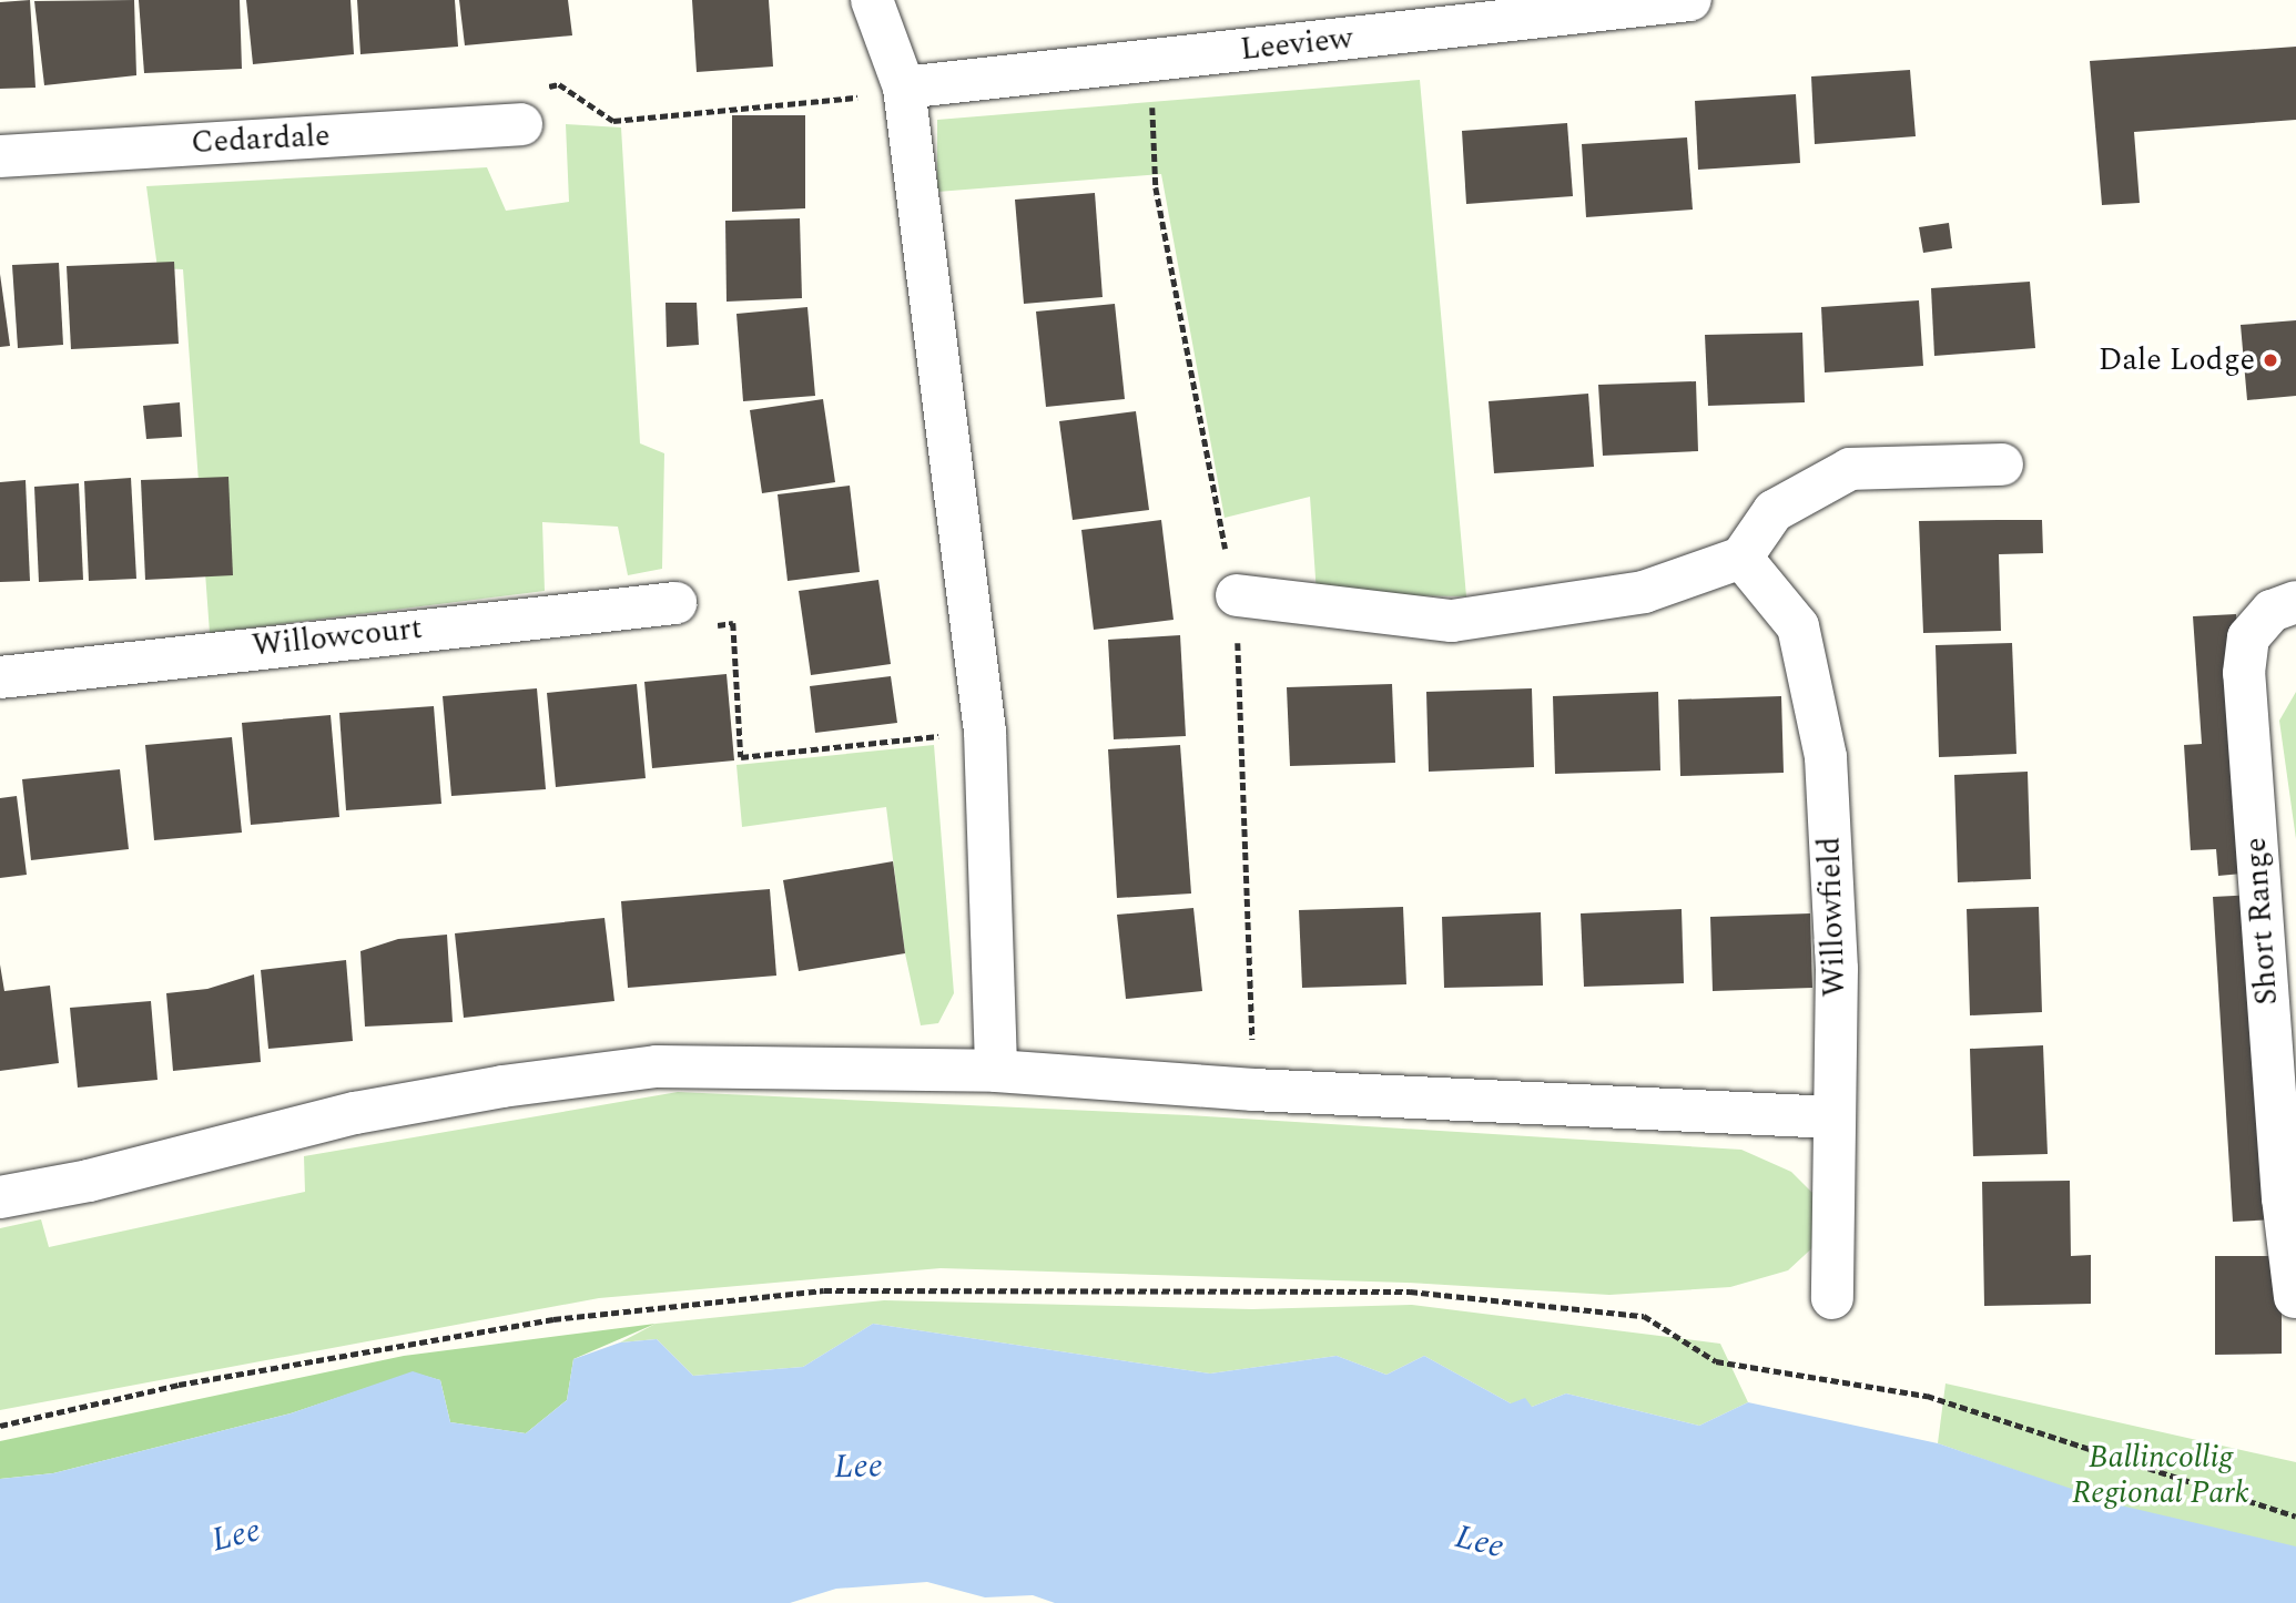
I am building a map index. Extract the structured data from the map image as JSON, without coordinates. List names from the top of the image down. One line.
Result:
{"streets":{"street":["Leeview","Cedardale","Willowcourt","Willowfield","Short Range"]},"water":["Lee"],"parks":["Ballincollig Regional Park"],"places":["Dale Lodge"]}
